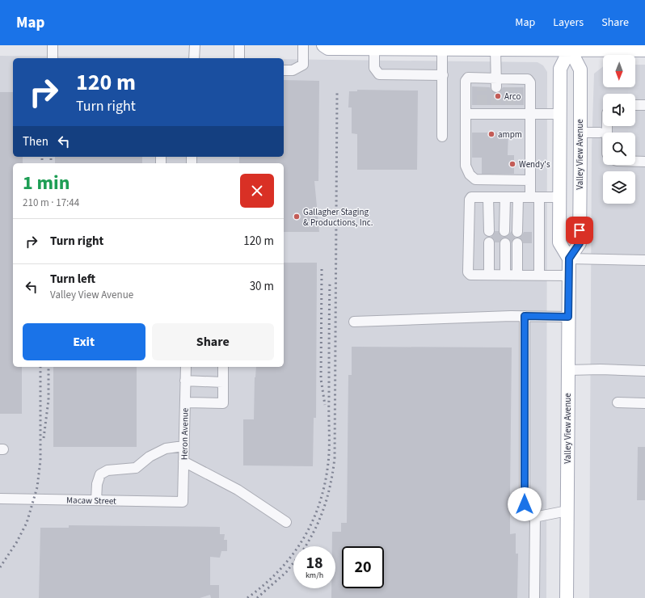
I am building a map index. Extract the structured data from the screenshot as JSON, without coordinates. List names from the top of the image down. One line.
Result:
{"streets":{"main road":["Valley View Avenue"],"street":["Heron Avenue","Macaw Street"]},"crossings":[["Heron Avenue","Macaw Street"]],"places":["Arco","ampm","Wendy's","Gallagher Staging & Productions, Inc."],"north":"bottom","page":{"header":"Map","nav":["Map","Layers","Share"],"turn":["120 m","Turn right"],"then":"Then","heading":["1 min","210 m · 17:44"],"list":[{"name":"Turn right","value":"120 m"},{"name":"Turn left","note":"Valley View Avenue","value":"30 m"}],"buttons":["Exit","Share"],"speed":"18 km/h","limit":"20"}}
